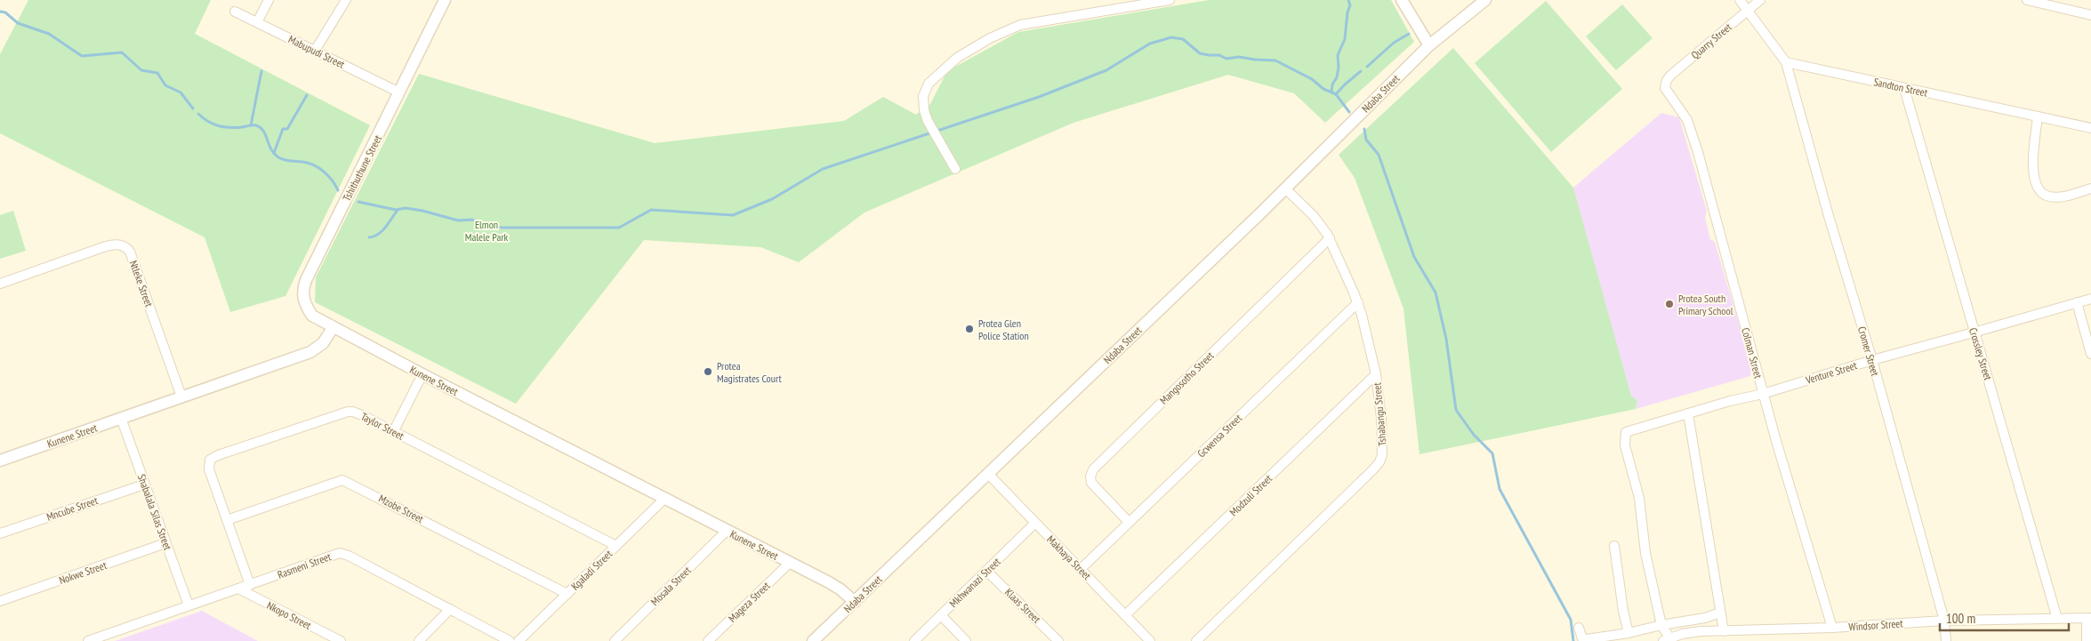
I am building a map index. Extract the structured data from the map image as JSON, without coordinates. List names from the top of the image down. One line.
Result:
{"streets":{"street":["Quarry Street","Mabupudi Street","Sandton Street","Ndaba Street","Tshithuthune Street","Ntleke Street","Cromer Street","Colman Street","Crossley Street","Venture Street","Mangosotho Street","Kunene Street","Tshabangu Street","Taylor Street","Gcwensa Street","Modzuli Street","Mncube Street","Mzobe Street","Shabalala Silas Street","Makhaya Street","Rasmeni Street","Kgaladi Street","Nokwe Street","Mkhwanazi Street","Mosala Street","Mageza Street","Klaas Street","Nkopo Street","Windsor Street"]},"crossings":[["Quarry Street","Colman Street"],["Mabupudi Street","Tshithuthune Street"],["Sandton Street","Cromer Street"],["Sandton Street","Crossley Street"],["Ndaba Street","Kunene Street"],["Ndaba Street","Tshabangu Street"],["Ndaba Street","Makhaya Street"],["Tshithuthune Street","Kunene Street"],["Ntleke Street","Kunene Street"],["Cromer Street","Venture Street"],["Cromer Street","Windsor Street"],["Colman Street","Venture Street"],["Colman Street","Windsor Street"],["Crossley Street","Venture Street"],["Crossley Street","Windsor Street"],["Venture Street","Windsor Street"],["Mangosotho Street","Tshabangu Street"],["Mangosotho Street","Gcwensa Street"],["Kunene Street","Shabalala Silas Street"],["Kunene Street","Kgaladi Street"],["Kunene Street","Mosala Street"],["Kunene Street","Mageza Street"],["Tshabangu Street","Gcwensa Street"],["Tshabangu Street","Modzuli Street"],["Taylor Street","Mzobe Street"],["Taylor Street","Rasmeni Street"],["Taylor Street","Kgaladi Street"],["Gcwensa Street","Makhaya Street"],["Modzuli Street","Makhaya Street"],["Mncube Street","Shabalala Silas Street"],["Mzobe Street","Kgaladi Street"],["Shabalala Silas Street","Rasmeni Street"],["Shabalala Silas Street","Nokwe Street"],["Makhaya Street","Mkhwanazi Street"],["Rasmeni Street","Nkopo Street"],["Mkhwanazi Street","Klaas Street"]],"parks":["Elmon Malele Park"],"places":["Protea South Primary School","Protea Glen Police Station","Protea Magistrates Court"],"scale_bar":"100 m"}
